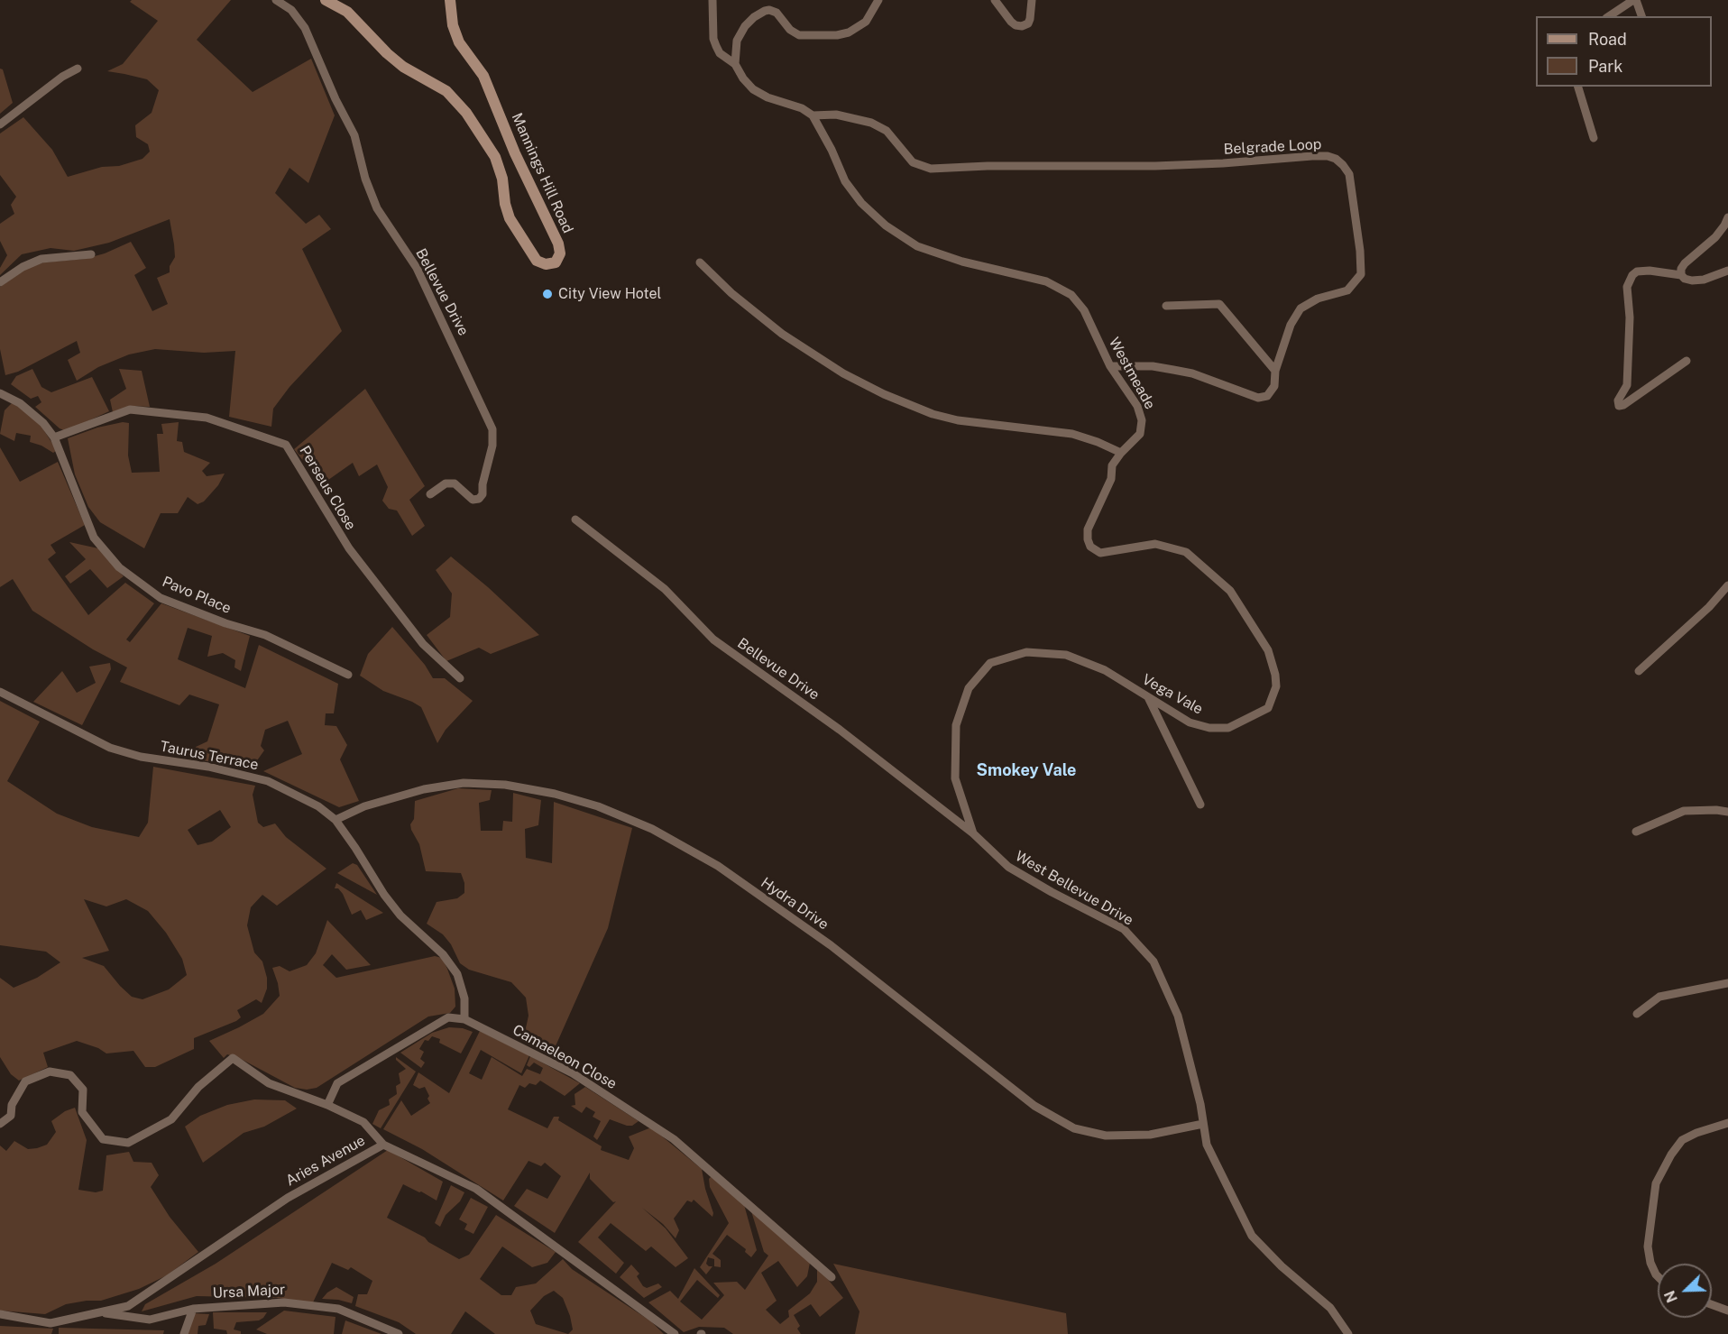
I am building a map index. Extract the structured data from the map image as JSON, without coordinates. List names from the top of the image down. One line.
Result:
{"streets":{"main road":["Mannings Hill Road"],"street":["Belgrade Loop","Bellevue Drive","Westmeade","Perseus Close","Pavo Place","Vega Vale","Taurus Terrace","West Bellevue Drive","Hydra Drive","Camaeleon Close","Aries Avenue","Ursa Major"]},"crossings":[["Belgrade Loop","Westmeade"],["Bellevue Drive","Vega Vale"],["Bellevue Drive","West Bellevue Drive"],["Westmeade","Vega Vale"],["Perseus Close","Pavo Place"],["Vega Vale","West Bellevue Drive"],["Taurus Terrace","Hydra Drive"],["Taurus Terrace","Camaeleon Close"],["West Bellevue Drive","Hydra Drive"],["Aries Avenue","Ursa Major"]],"districts":["Smokey Vale"],"places":["City View Hotel"],"legend":["Road","Park"],"north":"bottom left"}
